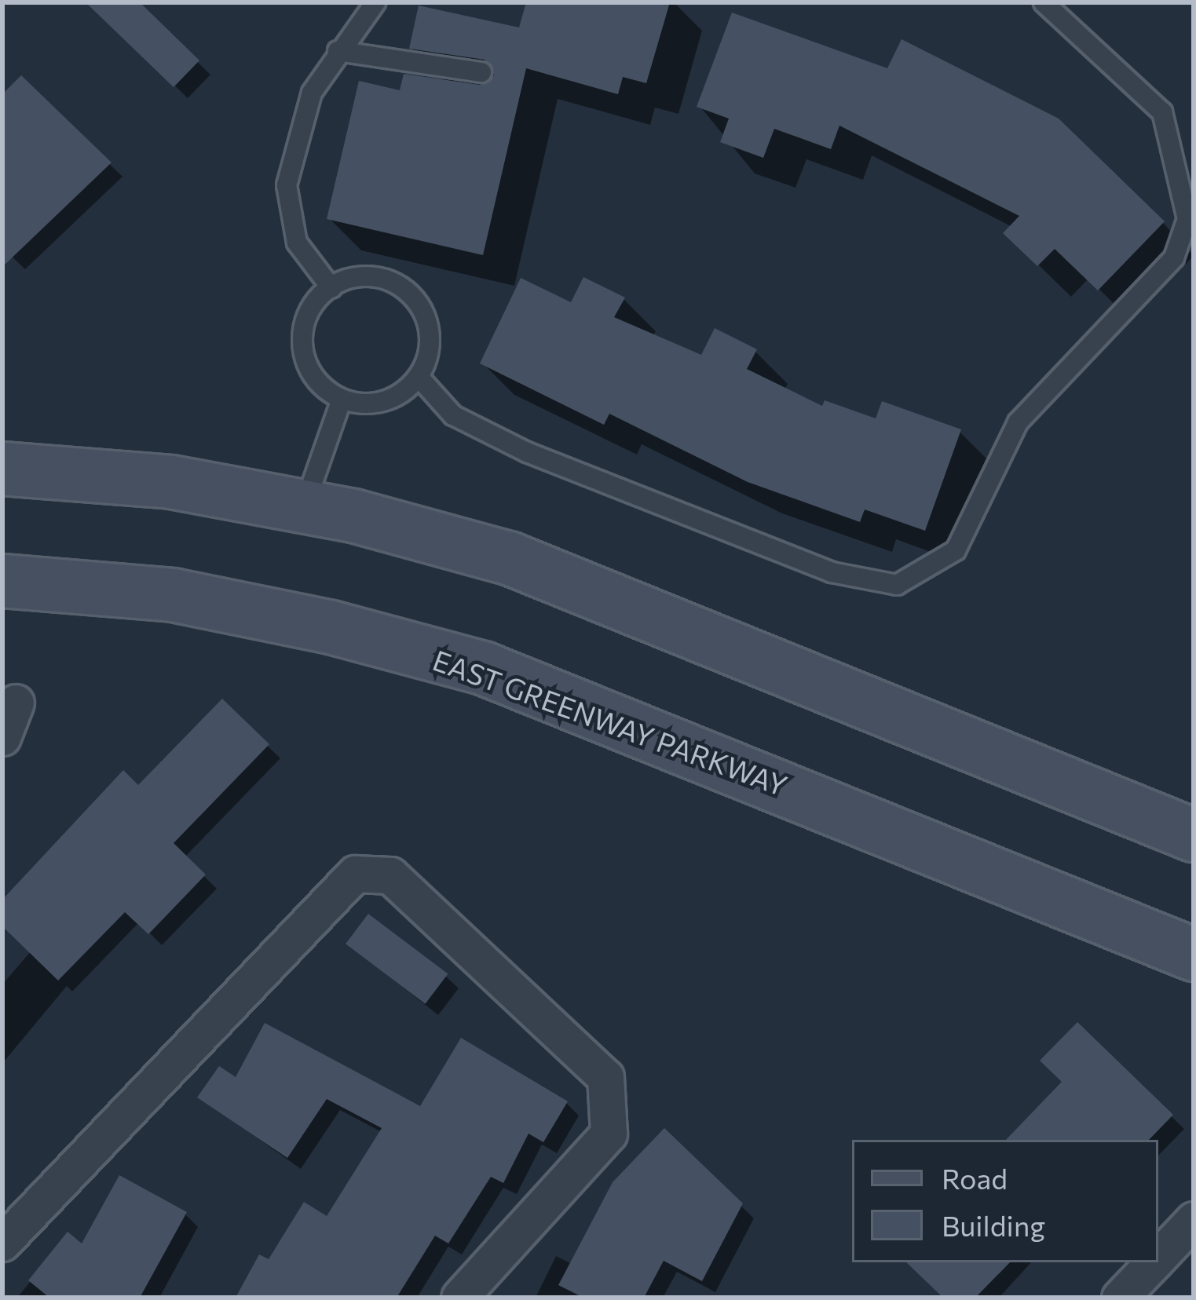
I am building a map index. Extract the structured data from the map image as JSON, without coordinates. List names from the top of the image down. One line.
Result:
{"streets":{"main road":["EAST GREENWAY PARKWAY"]},"legend":["Road","Building"]}
